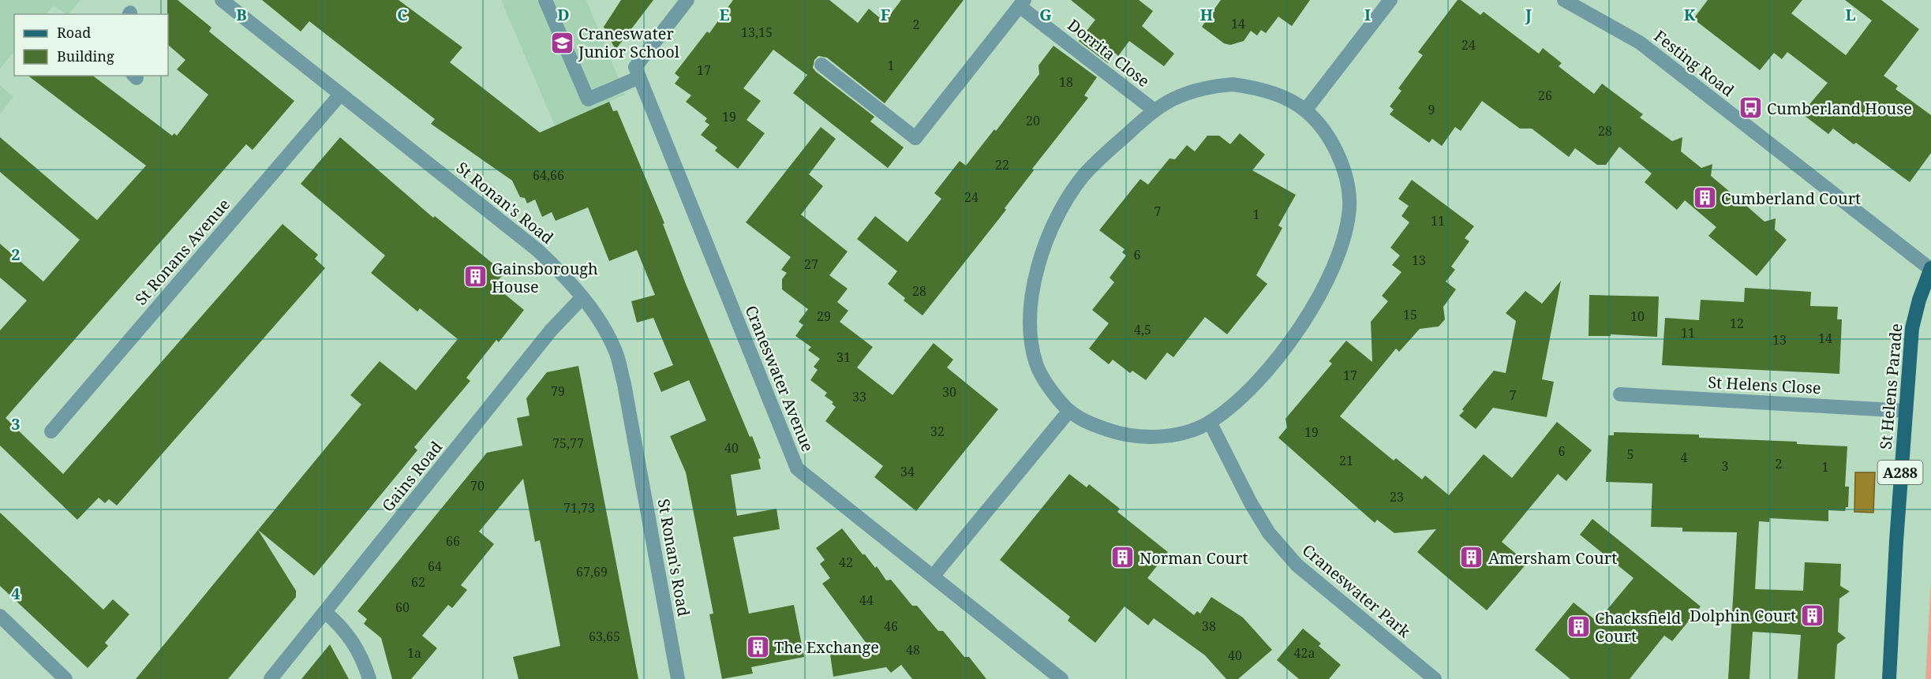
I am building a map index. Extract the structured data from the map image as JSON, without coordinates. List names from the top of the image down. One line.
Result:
{"streets":{"main road":["St Helens Parade","A288"],"street":["Dorrita Close","Festing Road","St Ronan's Road","St Ronans Avenue","Craneswater Avenue","St Helens Close","Gains Road","Craneswater Park"]},"crossings":[["Festing Road","St Helens Parade"],["St Ronan's Road","St Ronans Avenue"],["St Ronan's Road","Gains Road"],["St Helens Close","St Helens Parade"]],"places":{"school or university":["Craneswater Junior School"],"bus stop":["Cumberland House"],"building":["Cumberland Court","Gainsborough House","Norman Court","Amersham Court","Dolphin Court","Chacksfield Court","The Exchange"]},"house_numbers":["14","2","13,15","24","1","17","18","26","9","19","20","28","22","64,66","24","7","1","11","6","13","27","28","15","29","10","12","4,5","11","14","13","31","17","79","30","7","33","32","19","75,77","40","6","5","4","21","2","3","1","34","70","23","71,73","66","42","64","67,69","62","44","60","46","38","63,65","48","1a","42a","40"],"legend":["Road","Building"],"grid":{"columns":["B","C","D","E","F","G","H","I","J","K","L"],"rows":["2","3","4"]}}
